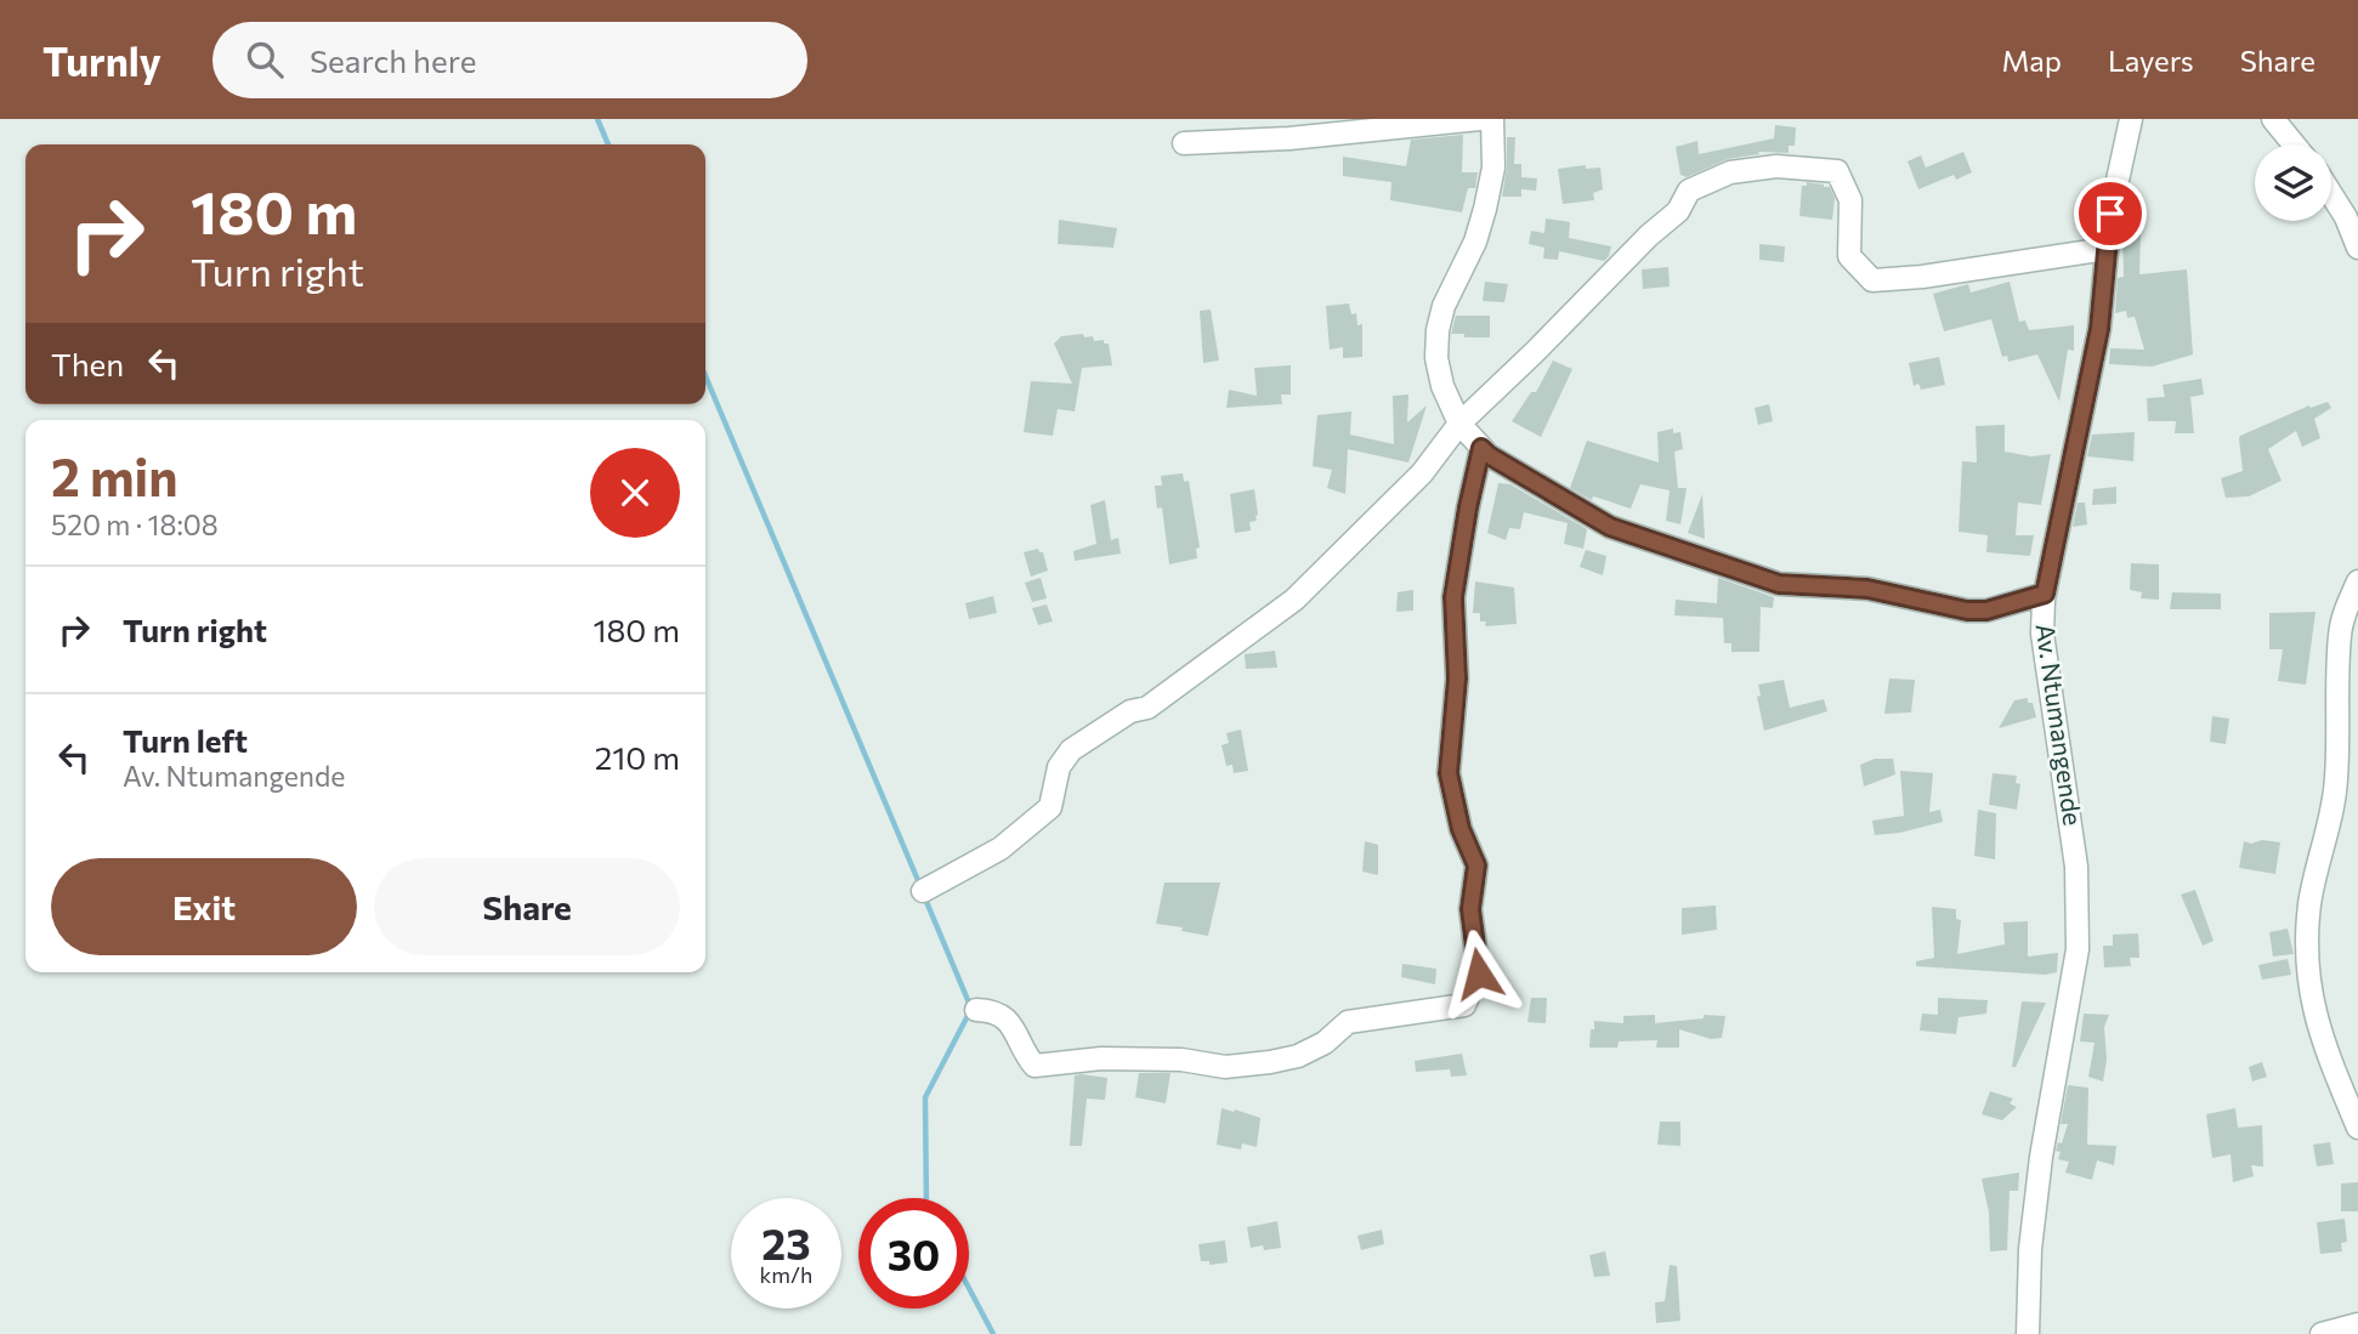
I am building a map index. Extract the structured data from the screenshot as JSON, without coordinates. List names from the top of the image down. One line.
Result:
{"streets":{"street":["Av. Ntumangende"]},"page":{"header":"Turnly","search":"Search here","nav":["Map","Layers","Share"],"turn":["180 m","Turn right"],"then":"Then","heading":["2 min","520 m · 18:08"],"list":[{"name":"Turn right","value":"180 m"},{"name":"Turn left","note":"Av. Ntumangende","value":"210 m"}],"buttons":["Exit","Share"],"speed":"23 km/h","limit":"30"}}
